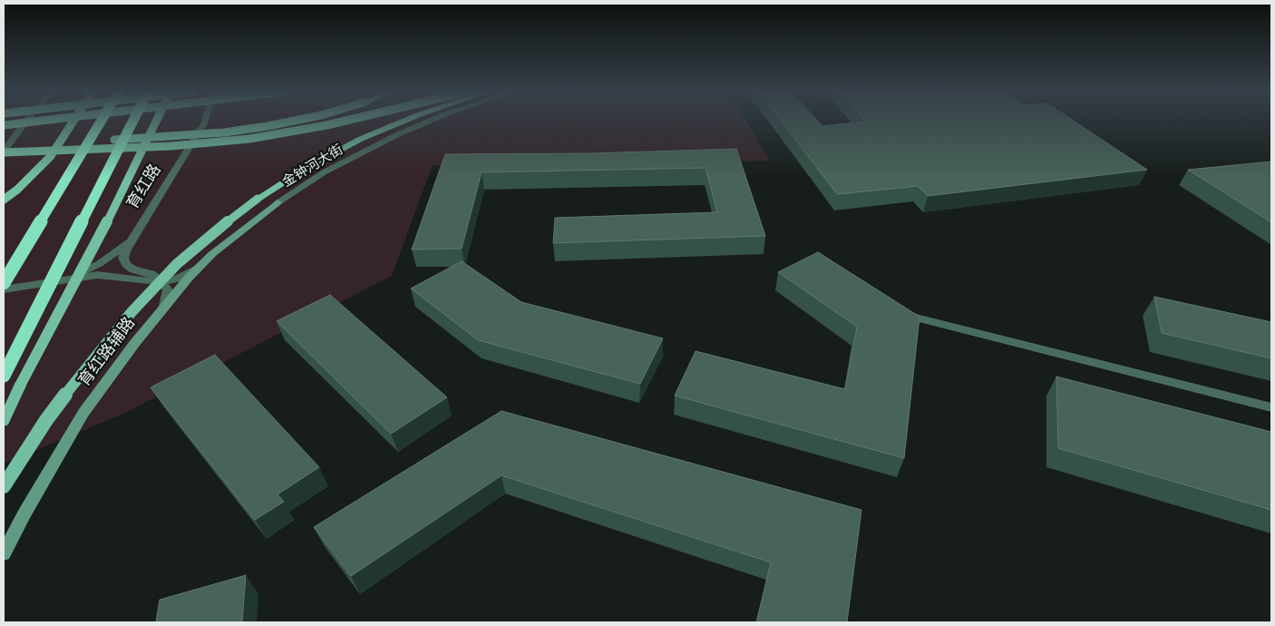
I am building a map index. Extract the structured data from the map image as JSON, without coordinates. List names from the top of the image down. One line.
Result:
{"streets":{"main road":["育红路辅路"],"street":["金钟河大街","育红路"]},"crossings":[["金钟河大街","育红路辅路"]]}
